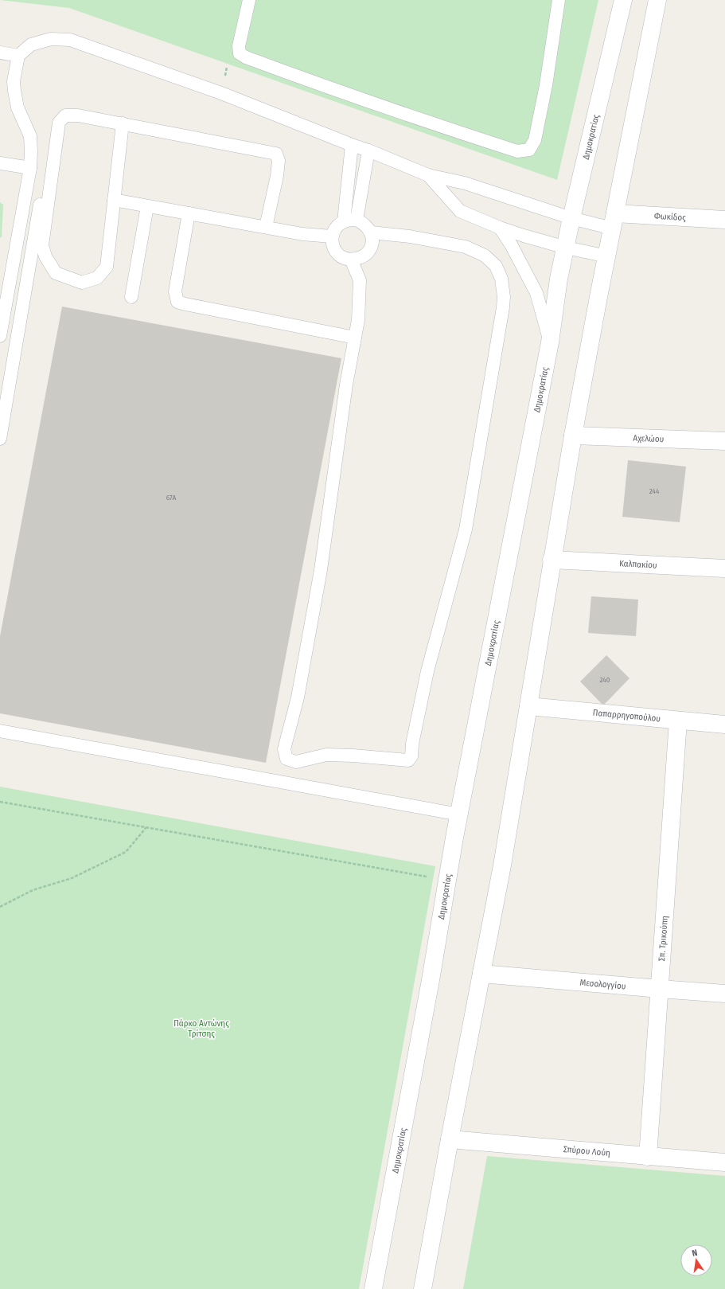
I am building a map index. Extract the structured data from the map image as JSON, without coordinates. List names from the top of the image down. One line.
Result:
{"streets":{"main road":["Δημοκρατίας","Φωκίδος","Αχελώου","Καλπακίου","Παπαρρηγοπούλου","Σπ. Τρικούπη","Μεσολογγίου","Σπύρου Λούη"]},"crossings":[["Παπαρρηγοπούλου","Σπ. Τρικούπη"],["Σπ. Τρικούπη","Μεσολογγίου"],["Σπ. Τρικούπη","Σπύρου Λούη"]],"parks":["Πάρκο Αντώνης Τρίτσης"],"house_numbers":["244","67Α","240"],"north":"top"}
